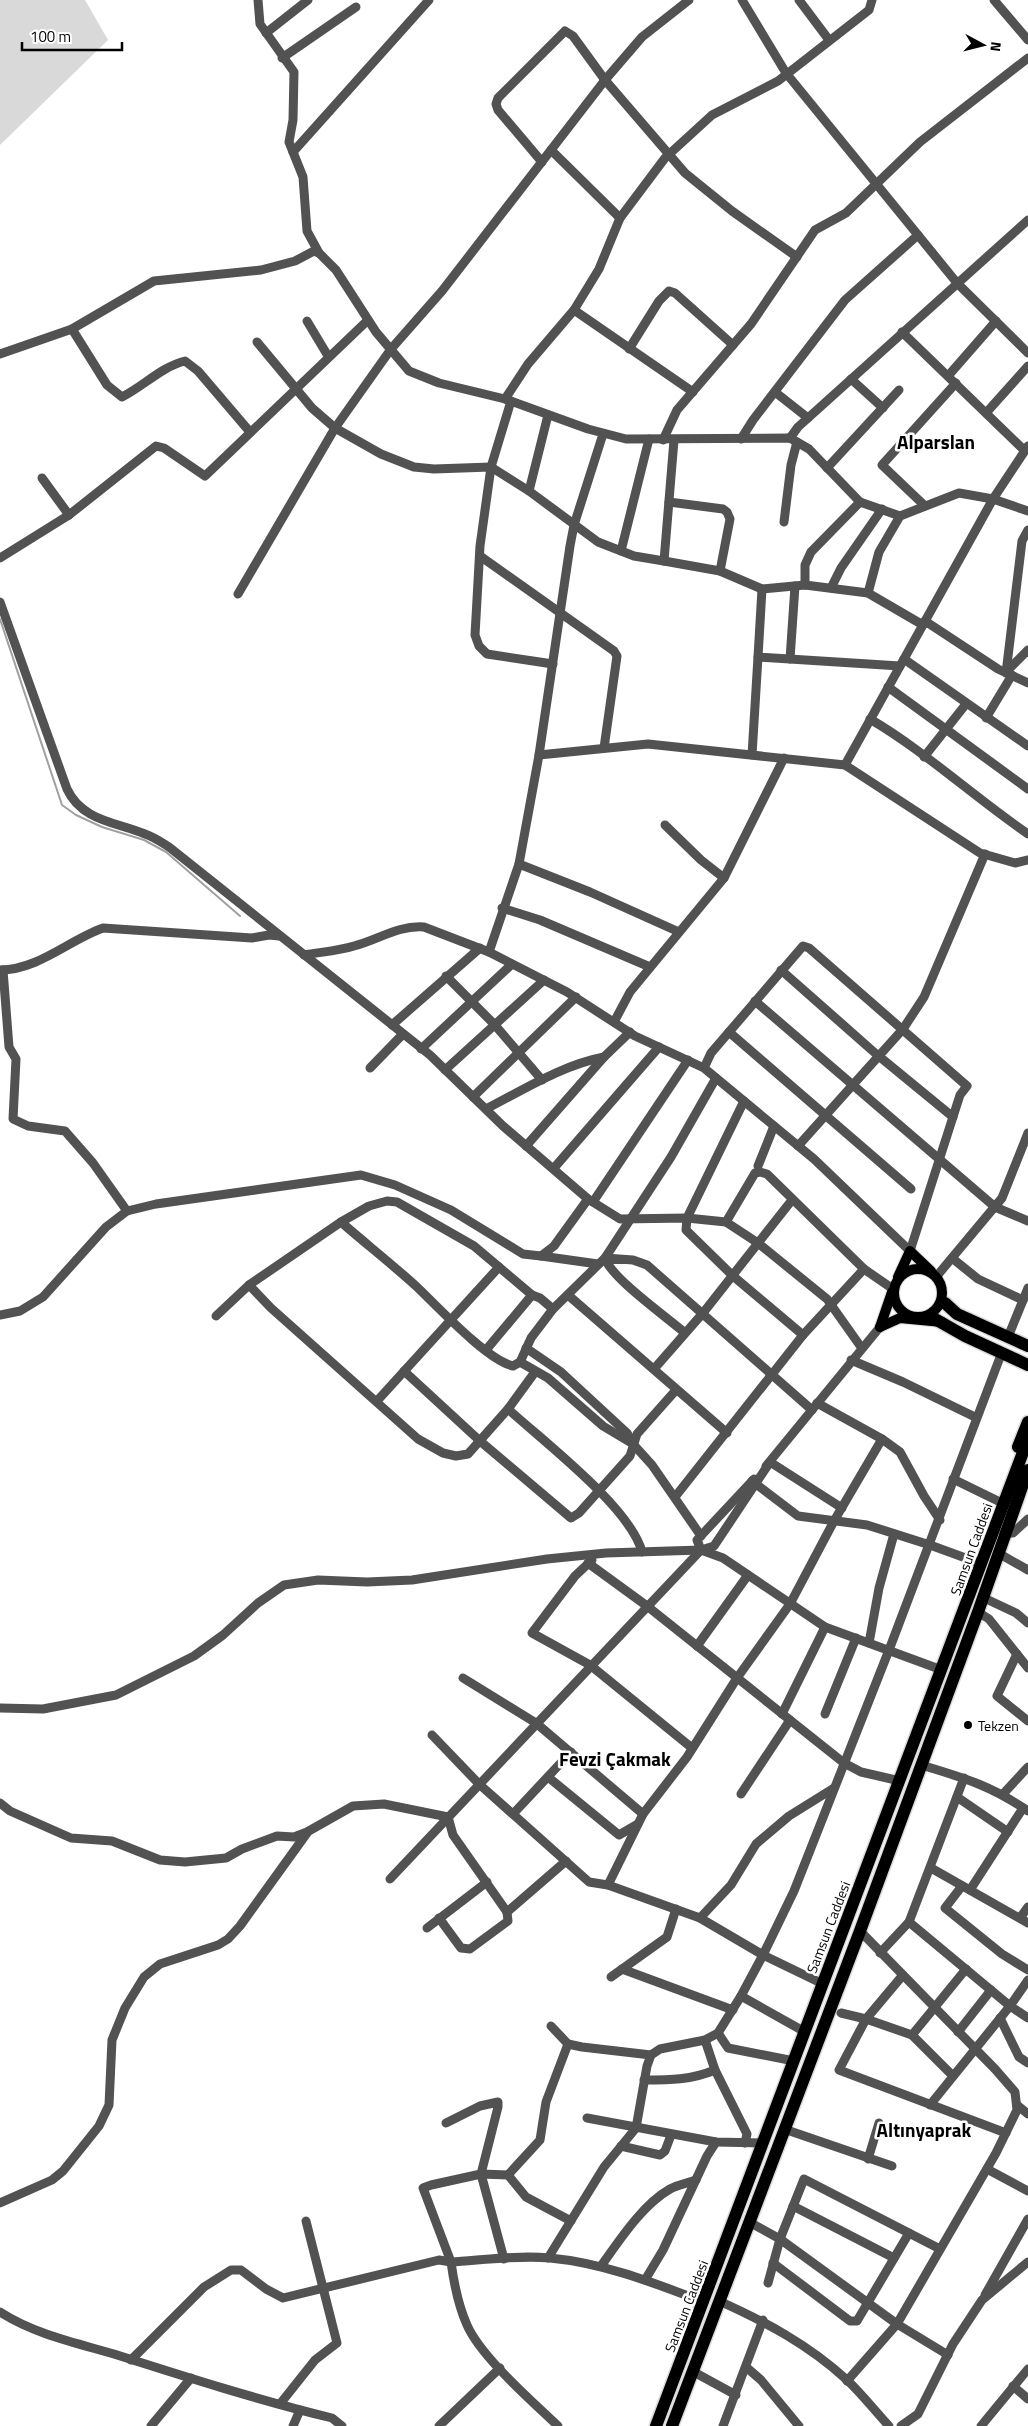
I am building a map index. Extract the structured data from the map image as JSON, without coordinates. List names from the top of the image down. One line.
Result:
{"streets":{"highway":["Samsun Caddesi"]},"districts":["Alparslan","Fevzi Çakmak","Altınyaprak"],"places":["Tekzen"],"scale_bar":"100 m","north":"right"}
